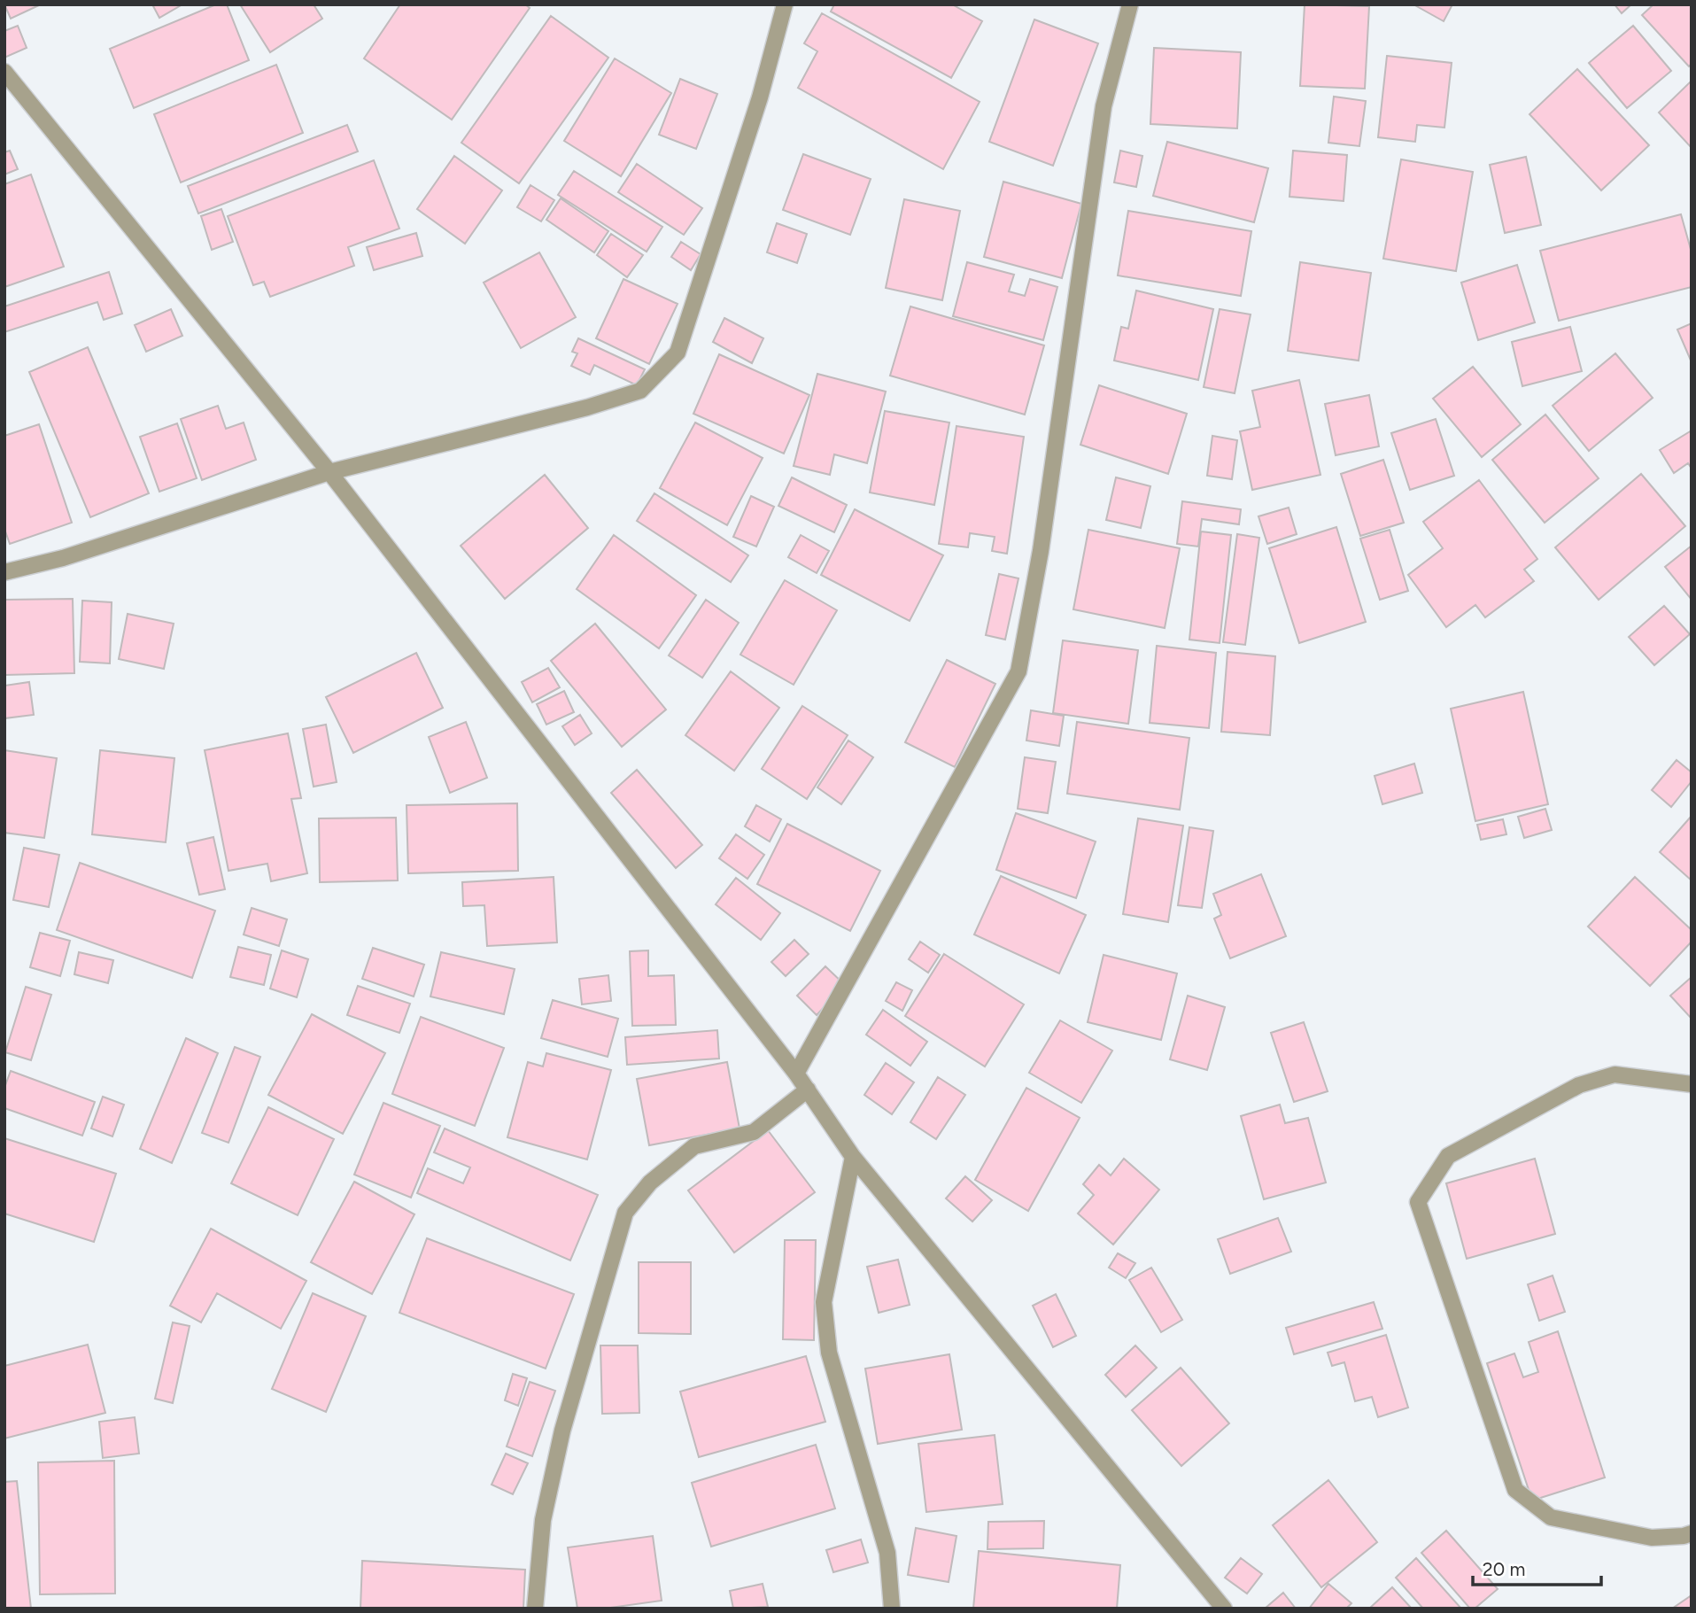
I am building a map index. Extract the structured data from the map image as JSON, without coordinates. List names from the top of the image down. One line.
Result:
{"scale_bar":"20 m"}
